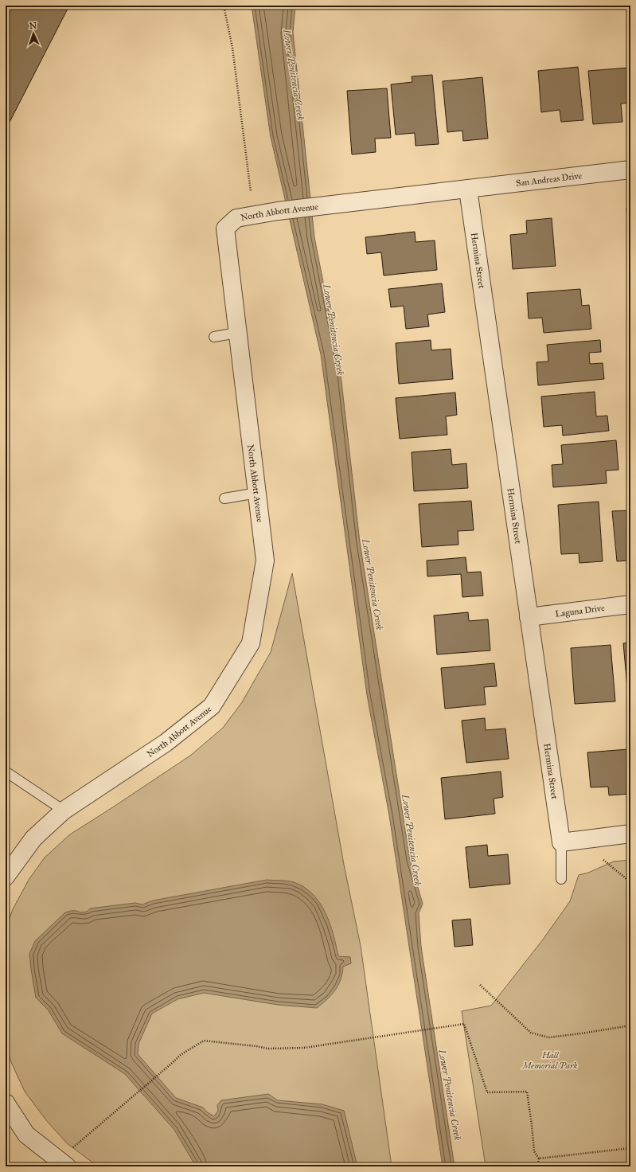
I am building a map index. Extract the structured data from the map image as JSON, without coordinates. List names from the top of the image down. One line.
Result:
{"streets":{"street":["San Andreas Drive","North Abbott Avenue","Hermina Street","Laguna Drive"]},"crossings":[["San Andreas Drive","North Abbott Avenue"],["San Andreas Drive","Hermina Street"],["North Abbott Avenue","Hermina Street"],["Hermina Street","Laguna Drive"]],"water":["Lower Penitencia Creek"],"parks":["Hall Memorial Park"],"north":"top"}
